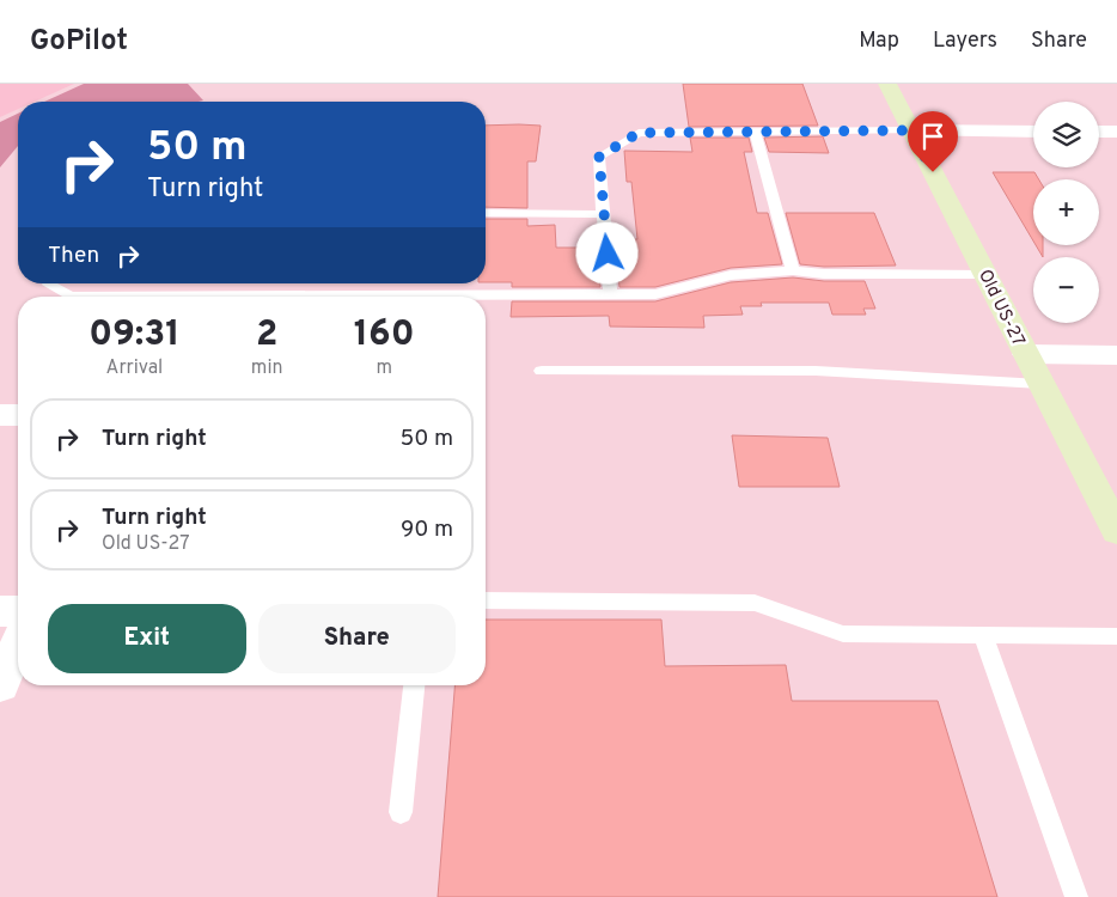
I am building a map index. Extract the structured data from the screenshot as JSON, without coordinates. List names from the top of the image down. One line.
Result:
{"streets":{"main road":["Old US-27"]},"page":{"header":"GoPilot","nav":["Map","Layers","Share"],"map_buttons":["+","−"],"turn":["50 m","Turn right"],"then":"Then","eta":["09:31","Arrival","2","min","160","m"],"list":[{"name":"Turn right","value":"50 m"},{"name":"Turn right","note":"Old US-27","value":"90 m"}],"buttons":["Exit","Share"]}}
